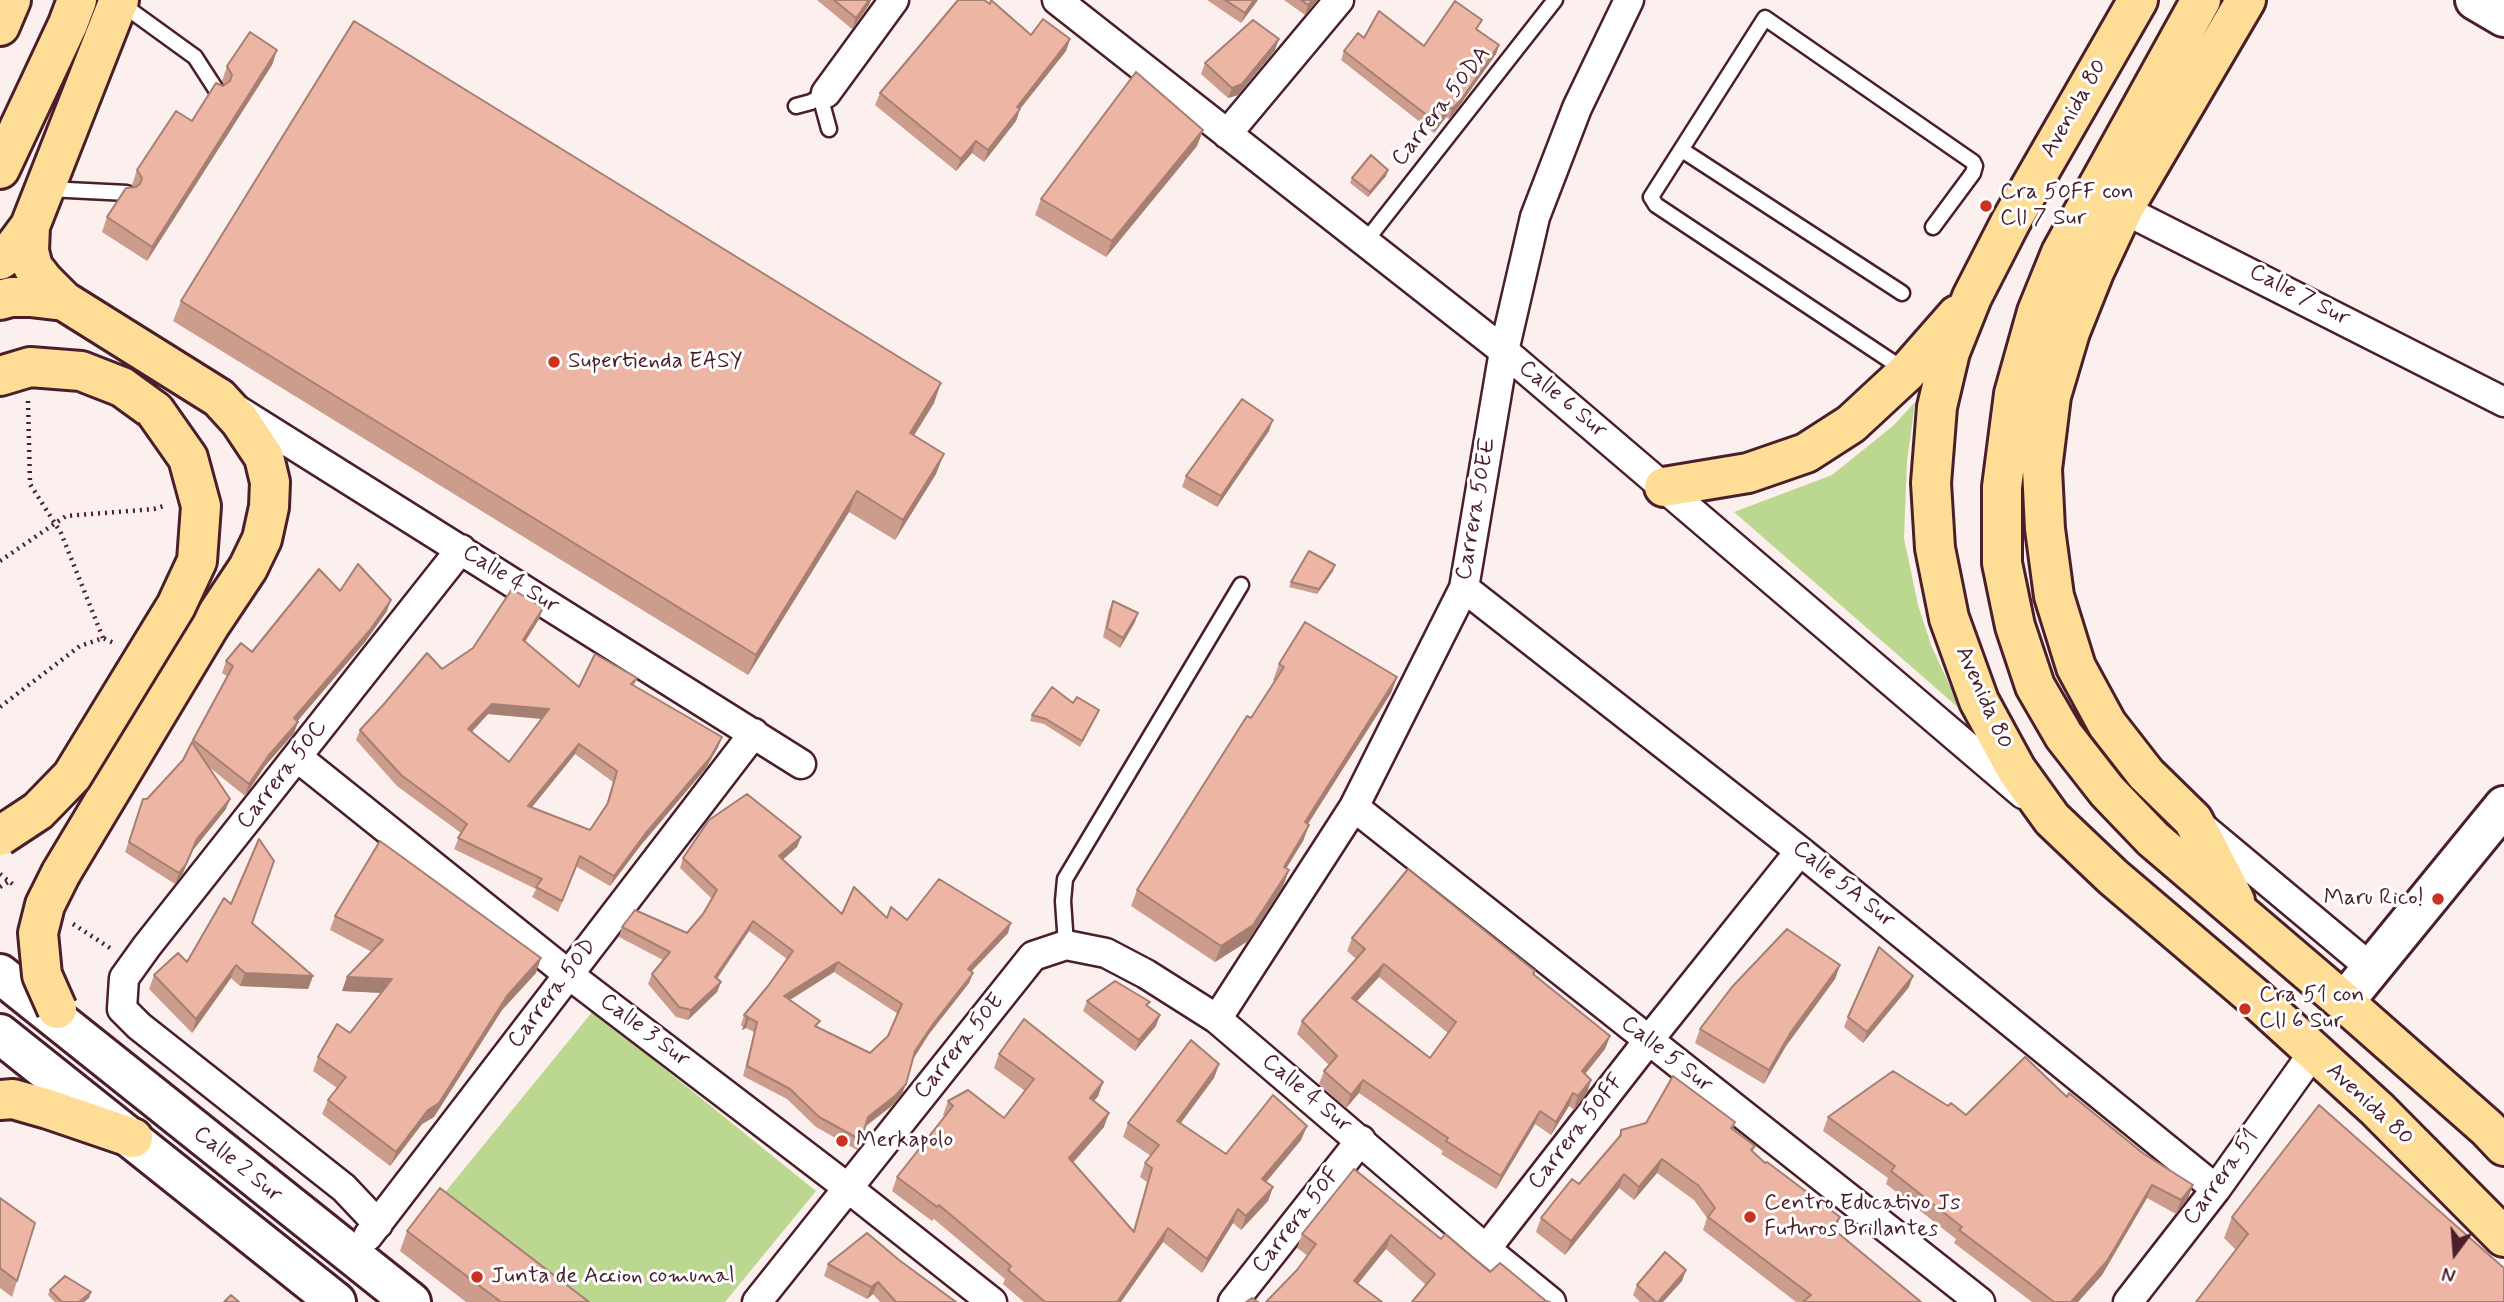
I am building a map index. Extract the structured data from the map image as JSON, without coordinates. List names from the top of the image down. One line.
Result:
{"streets":{"main road":["Avenida 80","Calle 2 Sur"],"street":["Calle 7 Sur","Calle 6 Sur","Carrera 50EE","Calle 4 Sur","Carrera 50C","Calle 5A Sur","Carrera 50D","Calle 3 Sur","Carrera 50E","Calle 5 Sur","Carrera 50FF","Carrera 51","Carrera 50F"],"lane":["Carrera 50DA"]},"crossings":[["Carrera 50DA","Calle 6 Sur"],["Avenida 80","Calle 6 Sur"],["Avenida 80","Carrera 51"],["Calle 6 Sur","Carrera 50EE"],["Carrera 50EE","Calle 4 Sur"],["Carrera 50EE","Calle 5A Sur"],["Carrera 50EE","Calle 5 Sur"],["Calle 4 Sur","Carrera 50C"],["Calle 4 Sur","Carrera 50D"],["Calle 4 Sur","Carrera 50E"],["Calle 4 Sur","Carrera 50FF"],["Calle 4 Sur","Carrera 50F"],["Carrera 50C","Calle 3 Sur"],["Carrera 50C","Calle 2 Sur"],["Calle 5A Sur","Carrera 50FF"],["Calle 5A Sur","Carrera 51"],["Carrera 50D","Calle 3 Sur"],["Carrera 50D","Calle 2 Sur"],["Calle 3 Sur","Carrera 50E"],["Calle 5 Sur","Carrera 50FF"]],"places":["Cra 50FF con Cll 7 Sur","Supertienda EASY","Maru Rico!","Cra 51 con Cll 6 Sur","Merkapolo","Centro Educativo Js Futuros Brillantes","Junta de Accion comunal"],"north":"bottom"}
